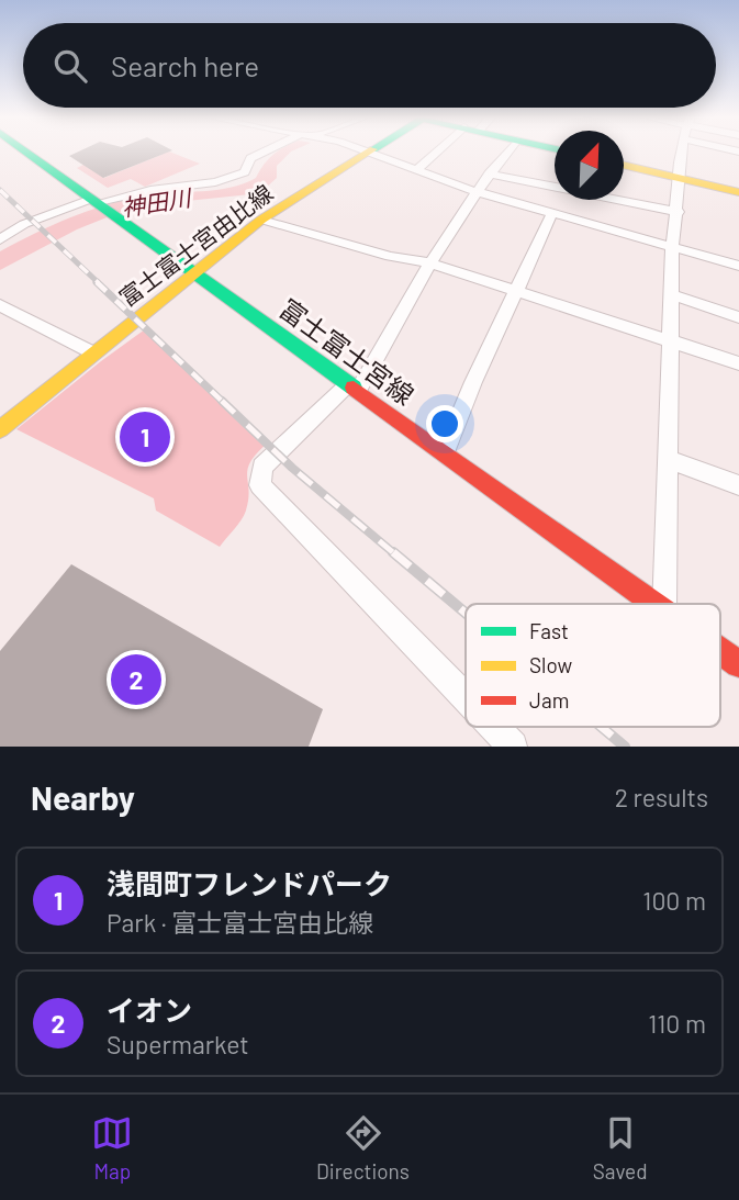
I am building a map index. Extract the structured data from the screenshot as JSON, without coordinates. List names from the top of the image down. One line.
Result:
{"streets":{"main road":["富士富士宮由比線","富士富士宮線"]},"crossings":[["富士富士宮由比線","富士富士宮線"]],"water":["神田川"],"legend":["Fast","Slow","Jam"],"north":"top right","page":{"search":"Search here","pins":["1","2"],"heading":["Nearby","2 results"],"list":[{"mark":"1","name":"浅間町フレンドパーク","note":"Park · 富士富士宮由比線","value":"100 m"},{"mark":"2","name":"イオン","note":"Supermarket","value":"110 m"}],"nav":["Map","Directions","Saved"]}}
